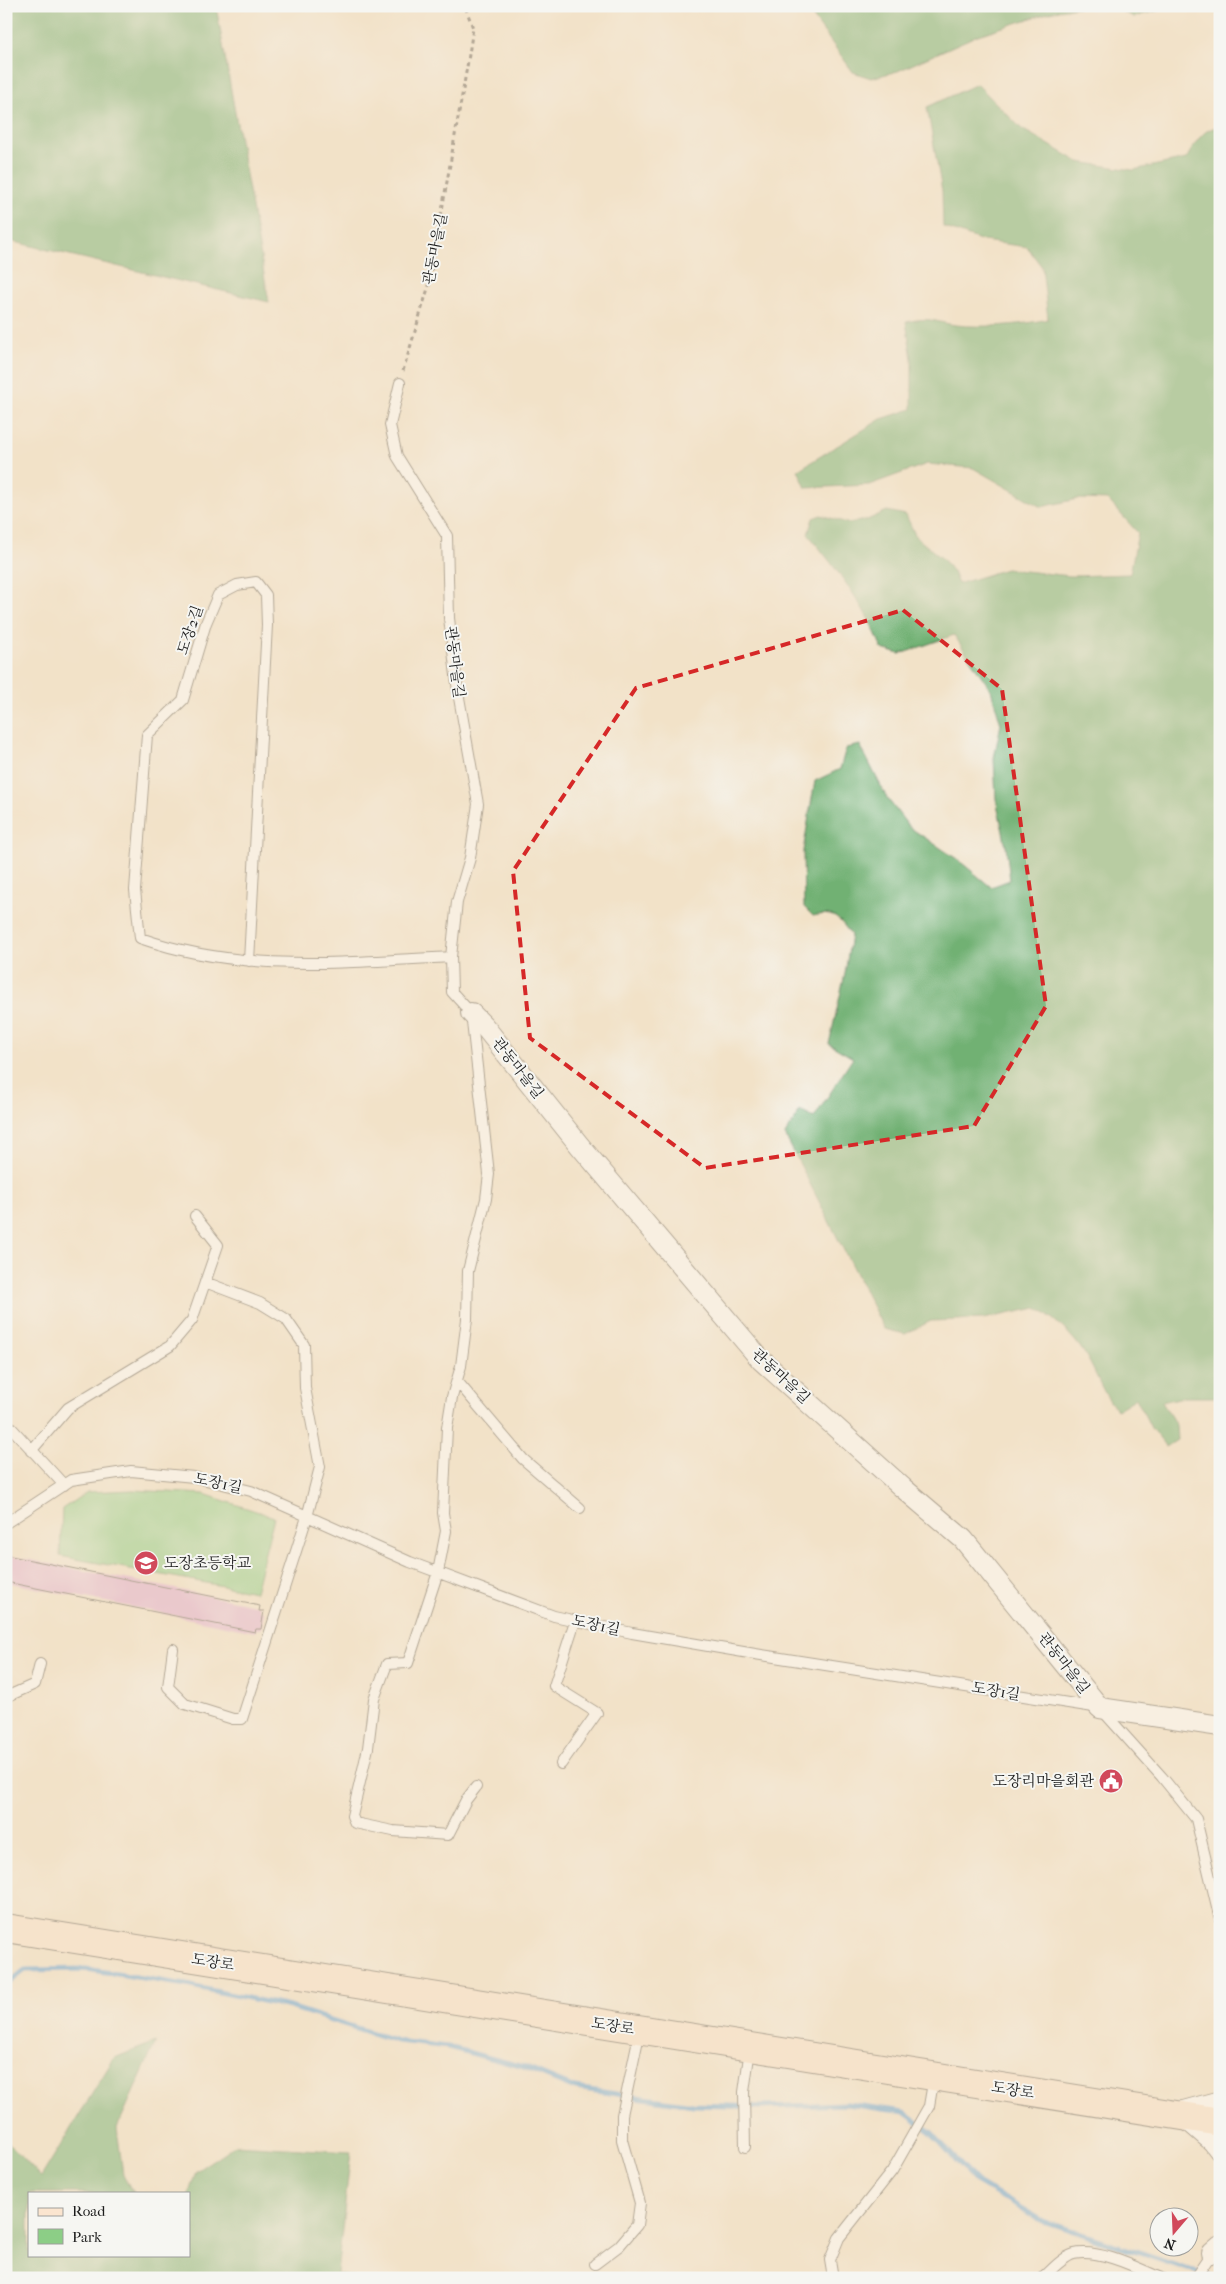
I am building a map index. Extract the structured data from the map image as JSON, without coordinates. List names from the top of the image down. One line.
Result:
{"streets":{"street":["관동마을길","도장1길","도장로"],"lane":["도장2길"]},"crossings":[["관동마을길","도장2길"],["관동마을길","도장1길"]],"places":{"school or university":["도장초등학교"],"public building":["도장리마을회관"]},"legend":["Road","Park"],"north":"bottom"}
